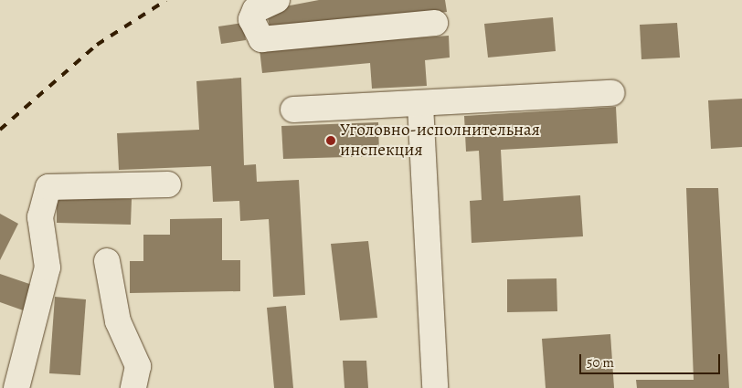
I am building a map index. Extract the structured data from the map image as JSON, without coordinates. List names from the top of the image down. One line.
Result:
{"places":["Уголовно-исполнительная инспекция"],"scale_bar":"50 m"}
